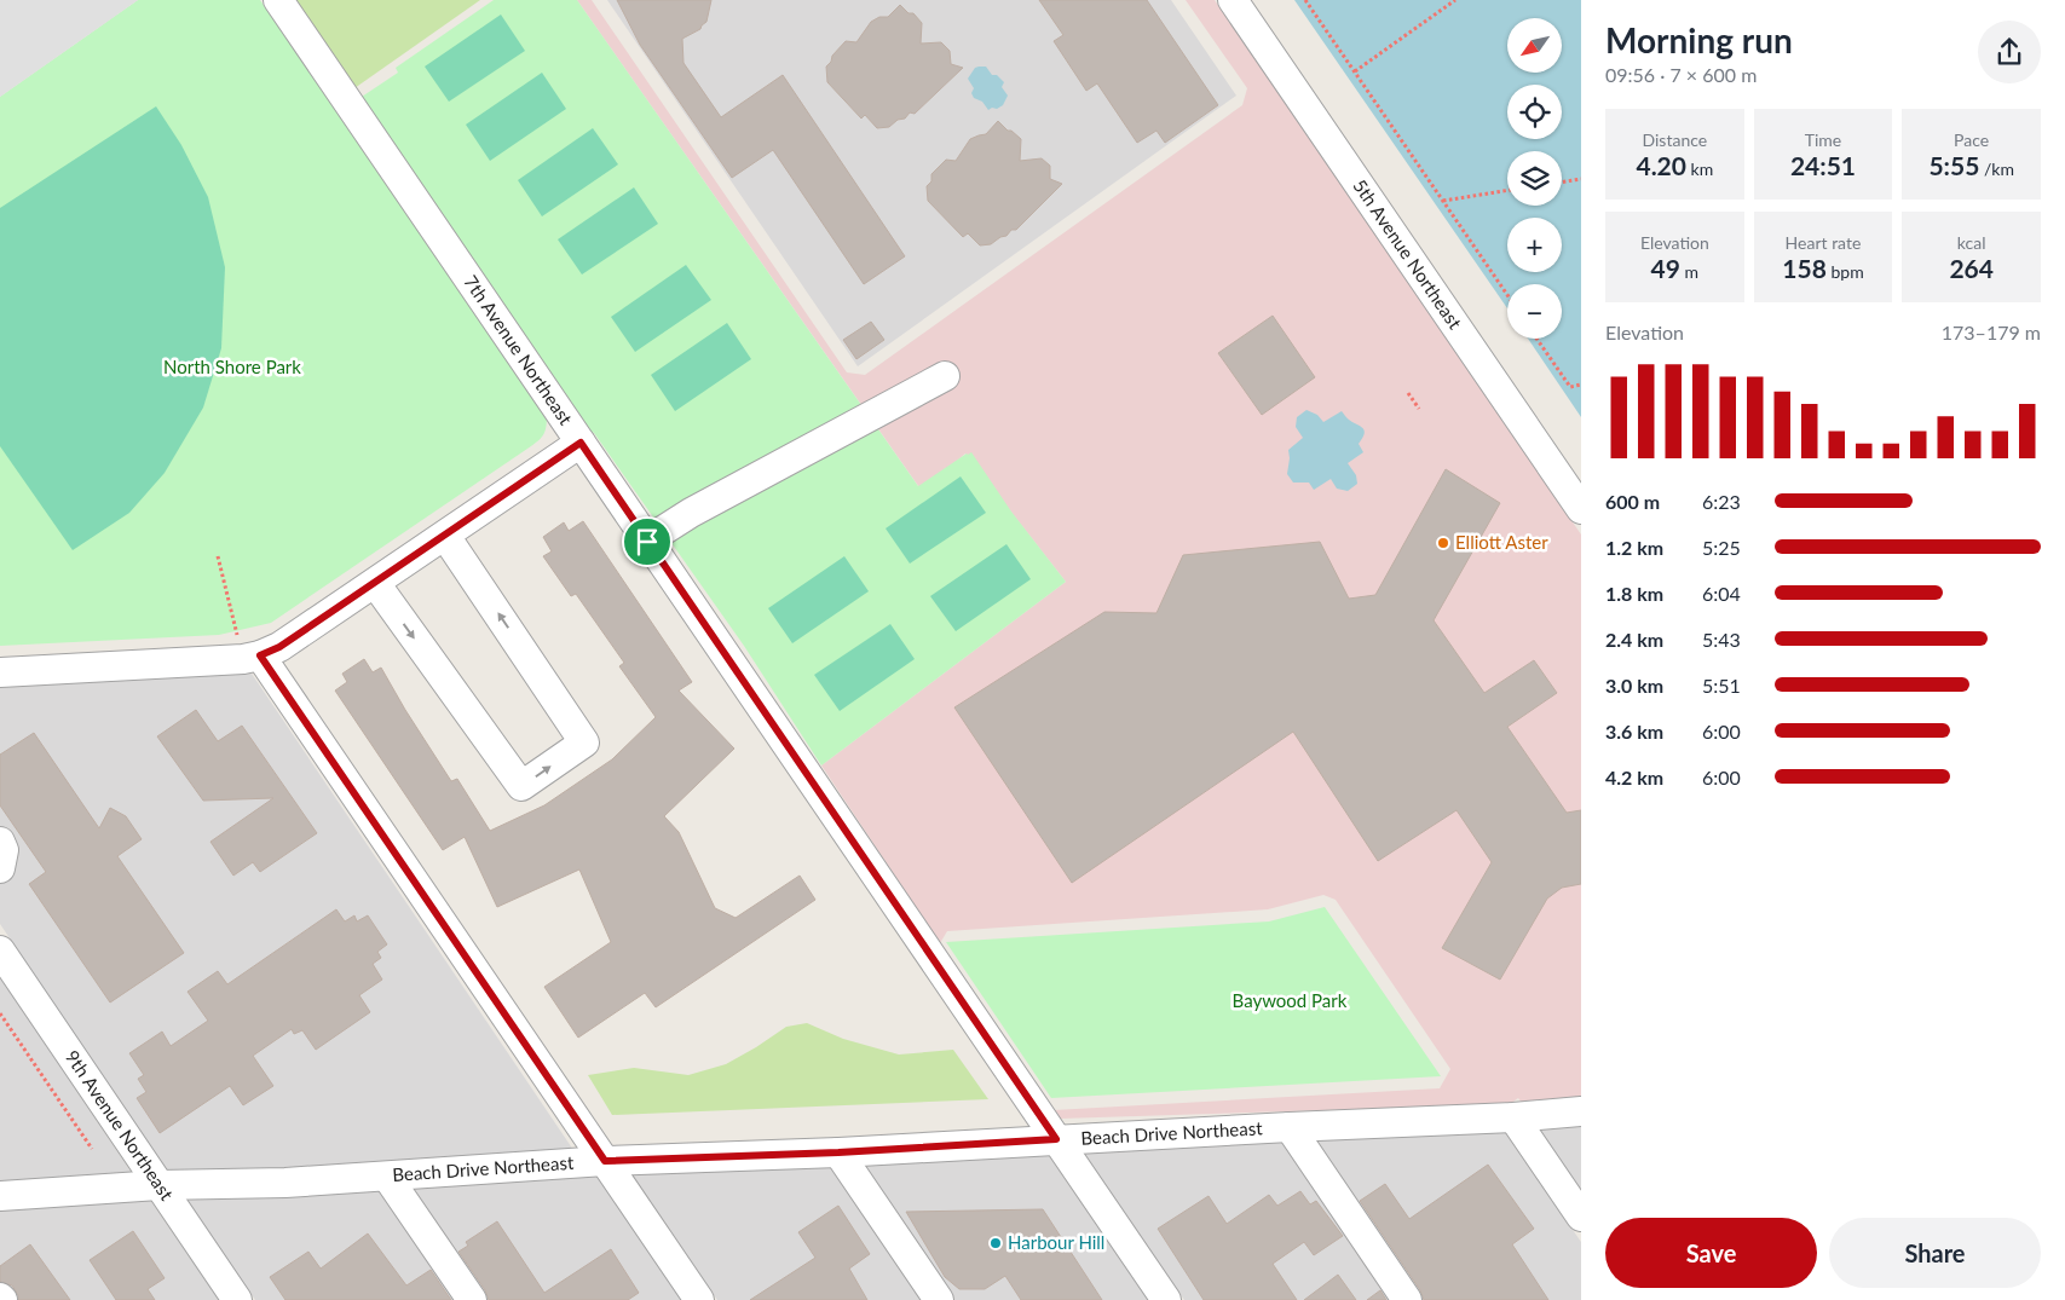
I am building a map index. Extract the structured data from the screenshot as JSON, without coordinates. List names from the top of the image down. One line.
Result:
{"streets":{"street":["5th Avenue Northeast","7th Avenue Northeast","9th Avenue Northeast","Beach Drive Northeast"]},"crossings":[["7th Avenue Northeast","Beach Drive Northeast"],["9th Avenue Northeast","Beach Drive Northeast"]],"parks":["North Shore Park","Baywood Park"],"places":["Elliott Aster","Harbour Hill"],"north":"bottom left","page":{"heading":["Morning run","09:56 · 7 × 600 m"],"map_buttons":["+","−"],"stats":[["Distance","4.20 km"],["Time","24:51"],["Pace","5:55 /km"],["Elevation","49 m"],["Heart rate","158 bpm"],["kcal","264"]],"chart":["Elevation","173–179 m"],"list":[{"name":"600 m","note":"6:23"},{"name":"1.2 km","note":"5:25"},{"name":"1.8 km","note":"6:04"},{"name":"2.4 km","note":"5:43"},{"name":"3.0 km","note":"5:51"},{"name":"3.6 km","note":"6:00"},{"name":"4.2 km","note":"6:00"}],"buttons":["Save","Share"]}}
